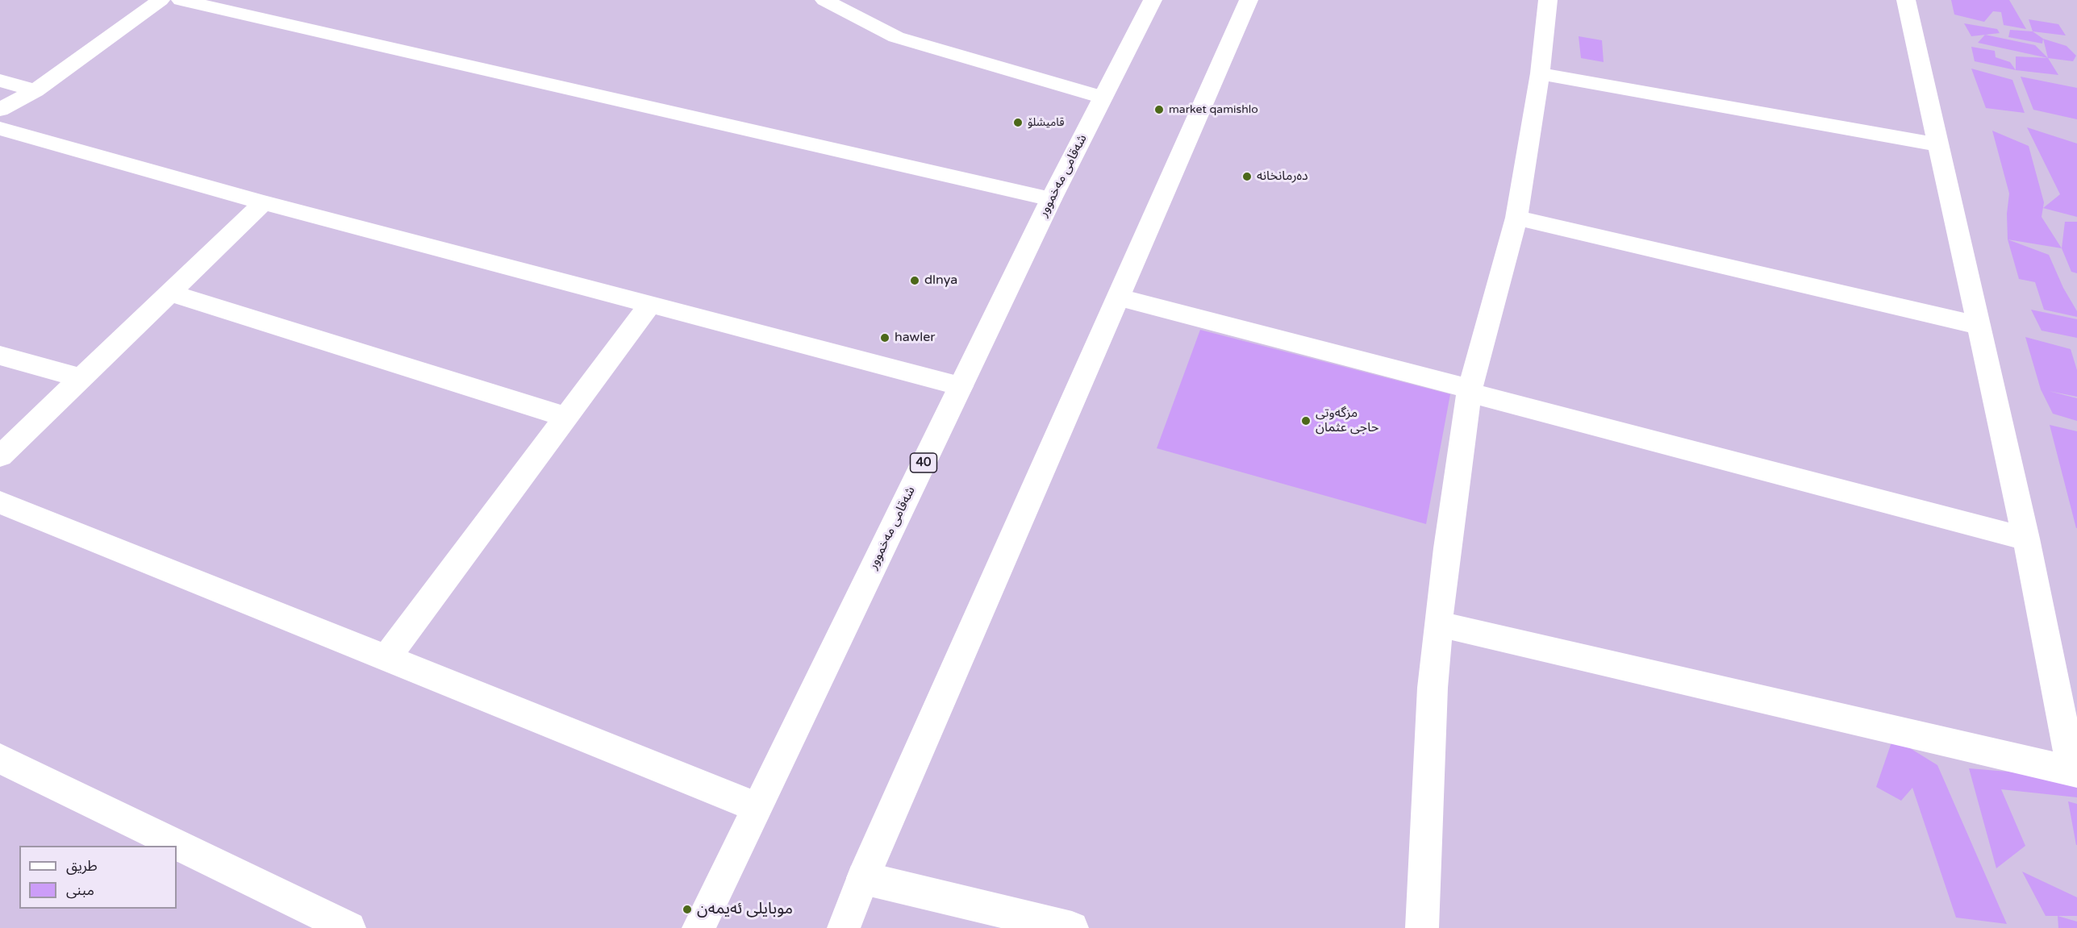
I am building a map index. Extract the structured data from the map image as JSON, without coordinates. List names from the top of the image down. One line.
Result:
{"streets":{"main road":["شەقامی مەخموور","40"]},"places":["market qamishlo","قاميشلۆ","ده‌رمانخانه","dlnya","hawler","مزگەوتی حاجی عثمان","موبایلی ئەیمەن"],"legend":["طريق","مبنى"]}
